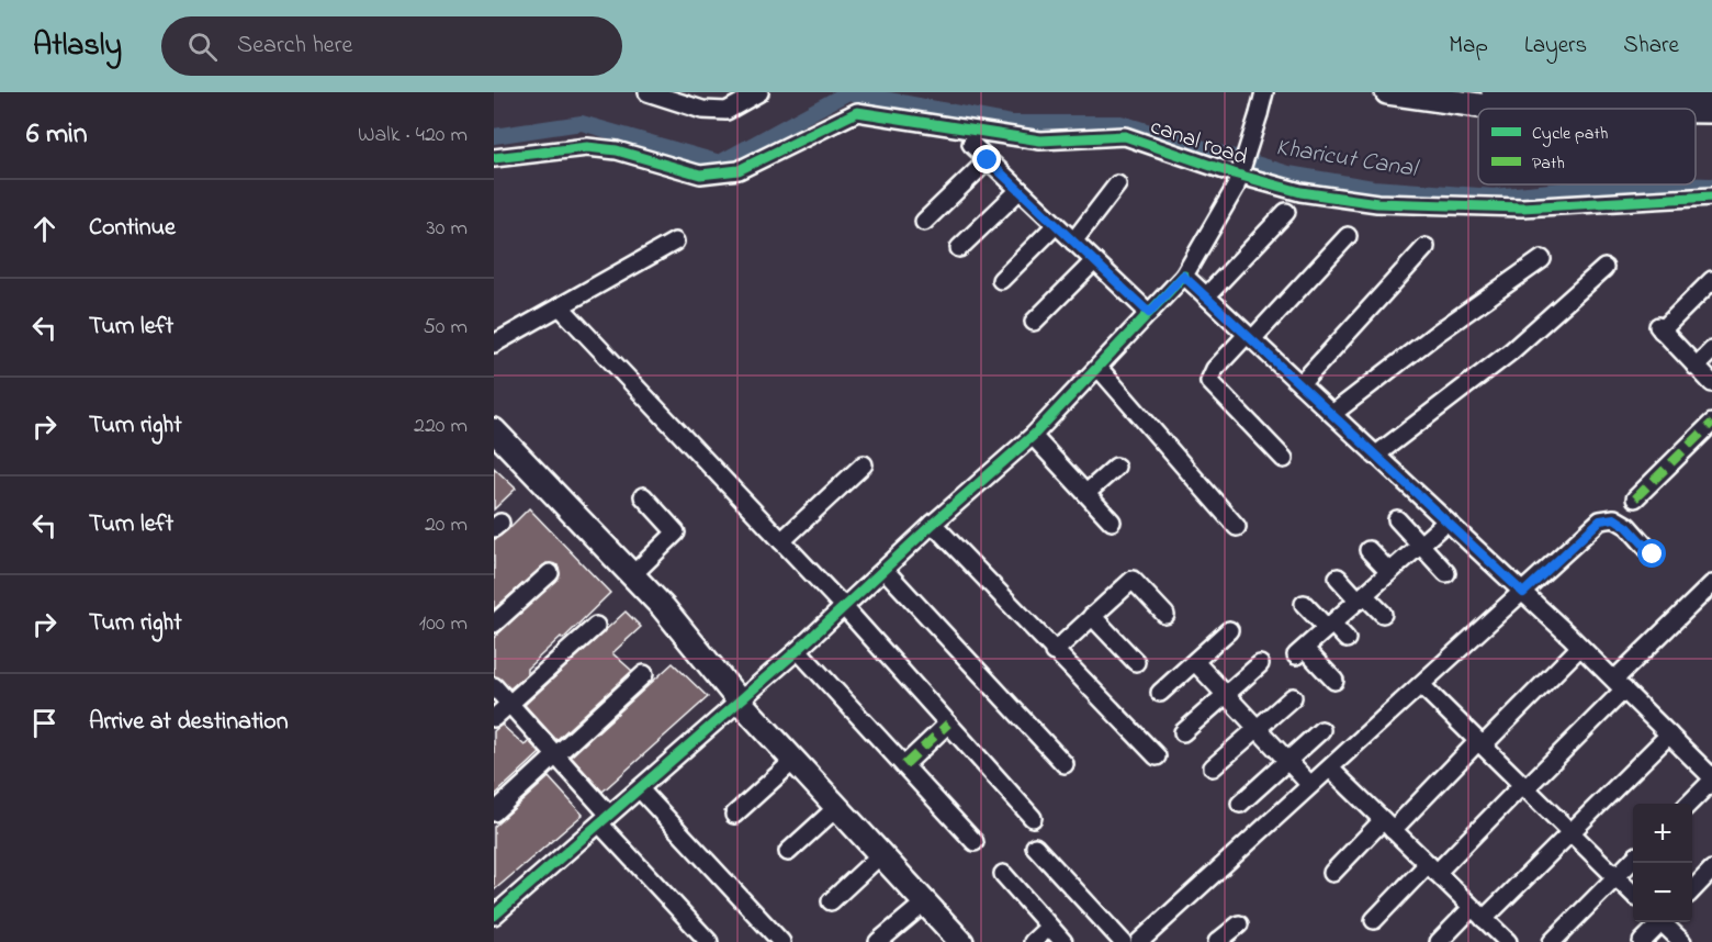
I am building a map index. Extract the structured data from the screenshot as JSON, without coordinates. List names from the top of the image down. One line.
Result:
{"streets":{"street":["canal road"]},"water":["Kharicut Canal"],"legend":["Cycle path","Path"],"page":{"header":"Atlasly","search":"Search here","nav":["Map","Layers","Share"],"heading":["6 min","Walk · 420 m"],"list":[["Continue","30 m"],["Turn left","50 m"],["Turn right","220 m"],["Turn left","20 m"],["Turn right","100 m"],"Arrive at destination"],"map_buttons":["+","−"]}}
